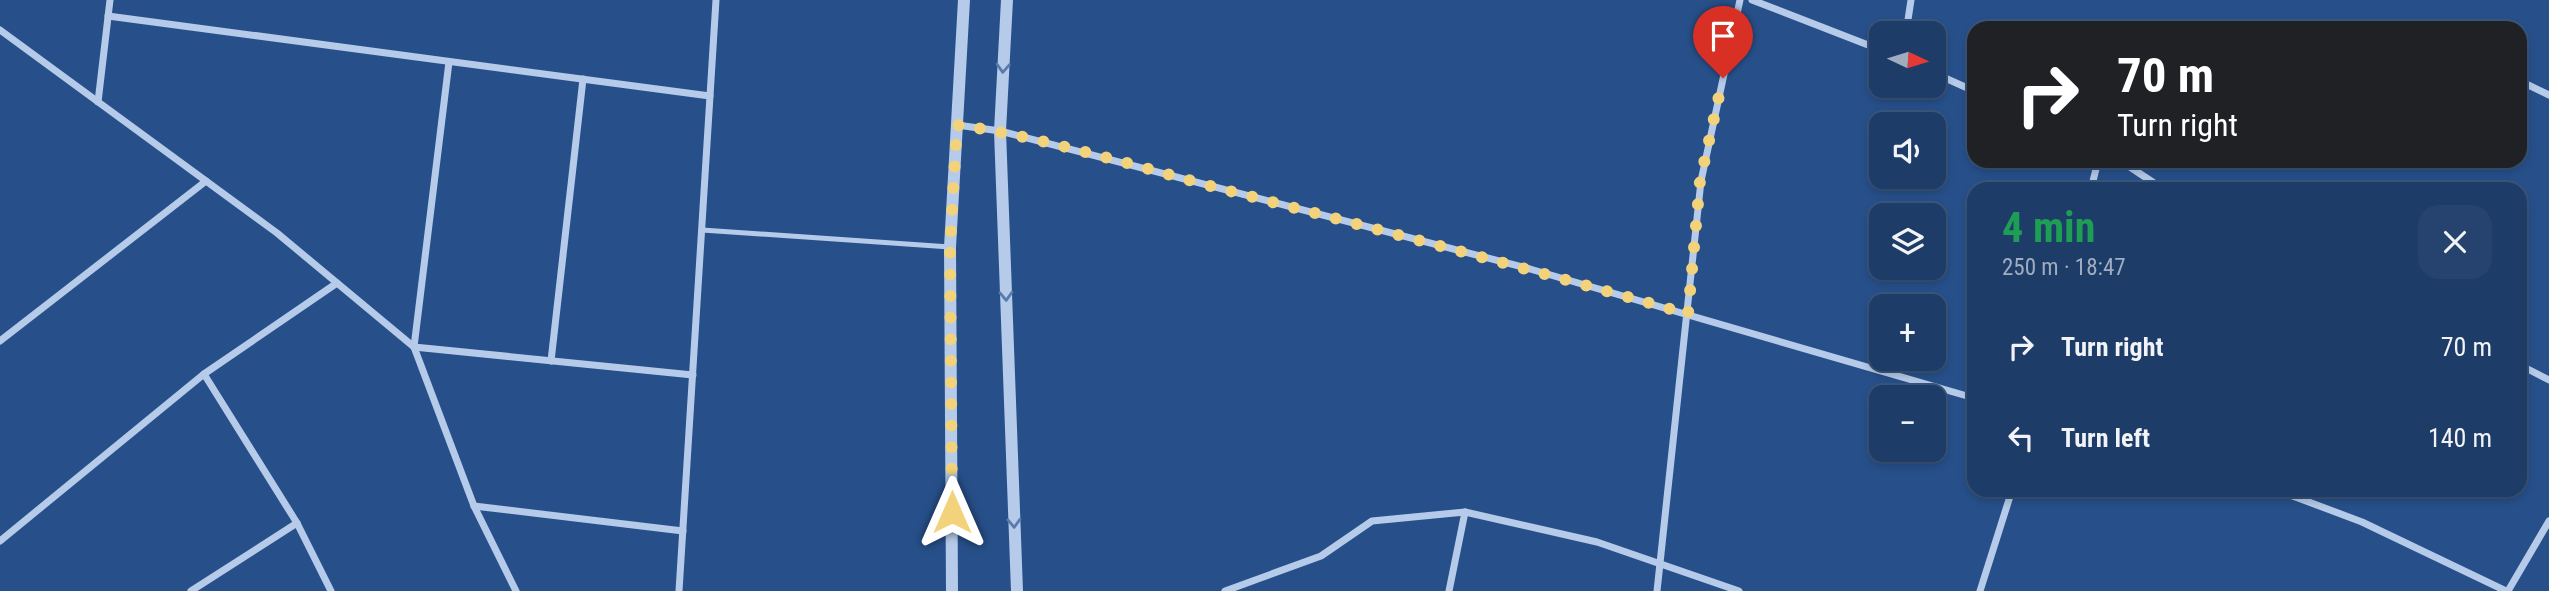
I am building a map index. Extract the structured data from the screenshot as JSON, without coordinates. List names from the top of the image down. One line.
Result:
{"north":"right","page":{"map_buttons":["+","−"],"turn":["70 m","Turn right"],"heading":["4 min","250 m · 18:47"],"list":[{"name":"Turn right","value":"70 m"},{"name":"Turn left","value":"140 m"}]}}
